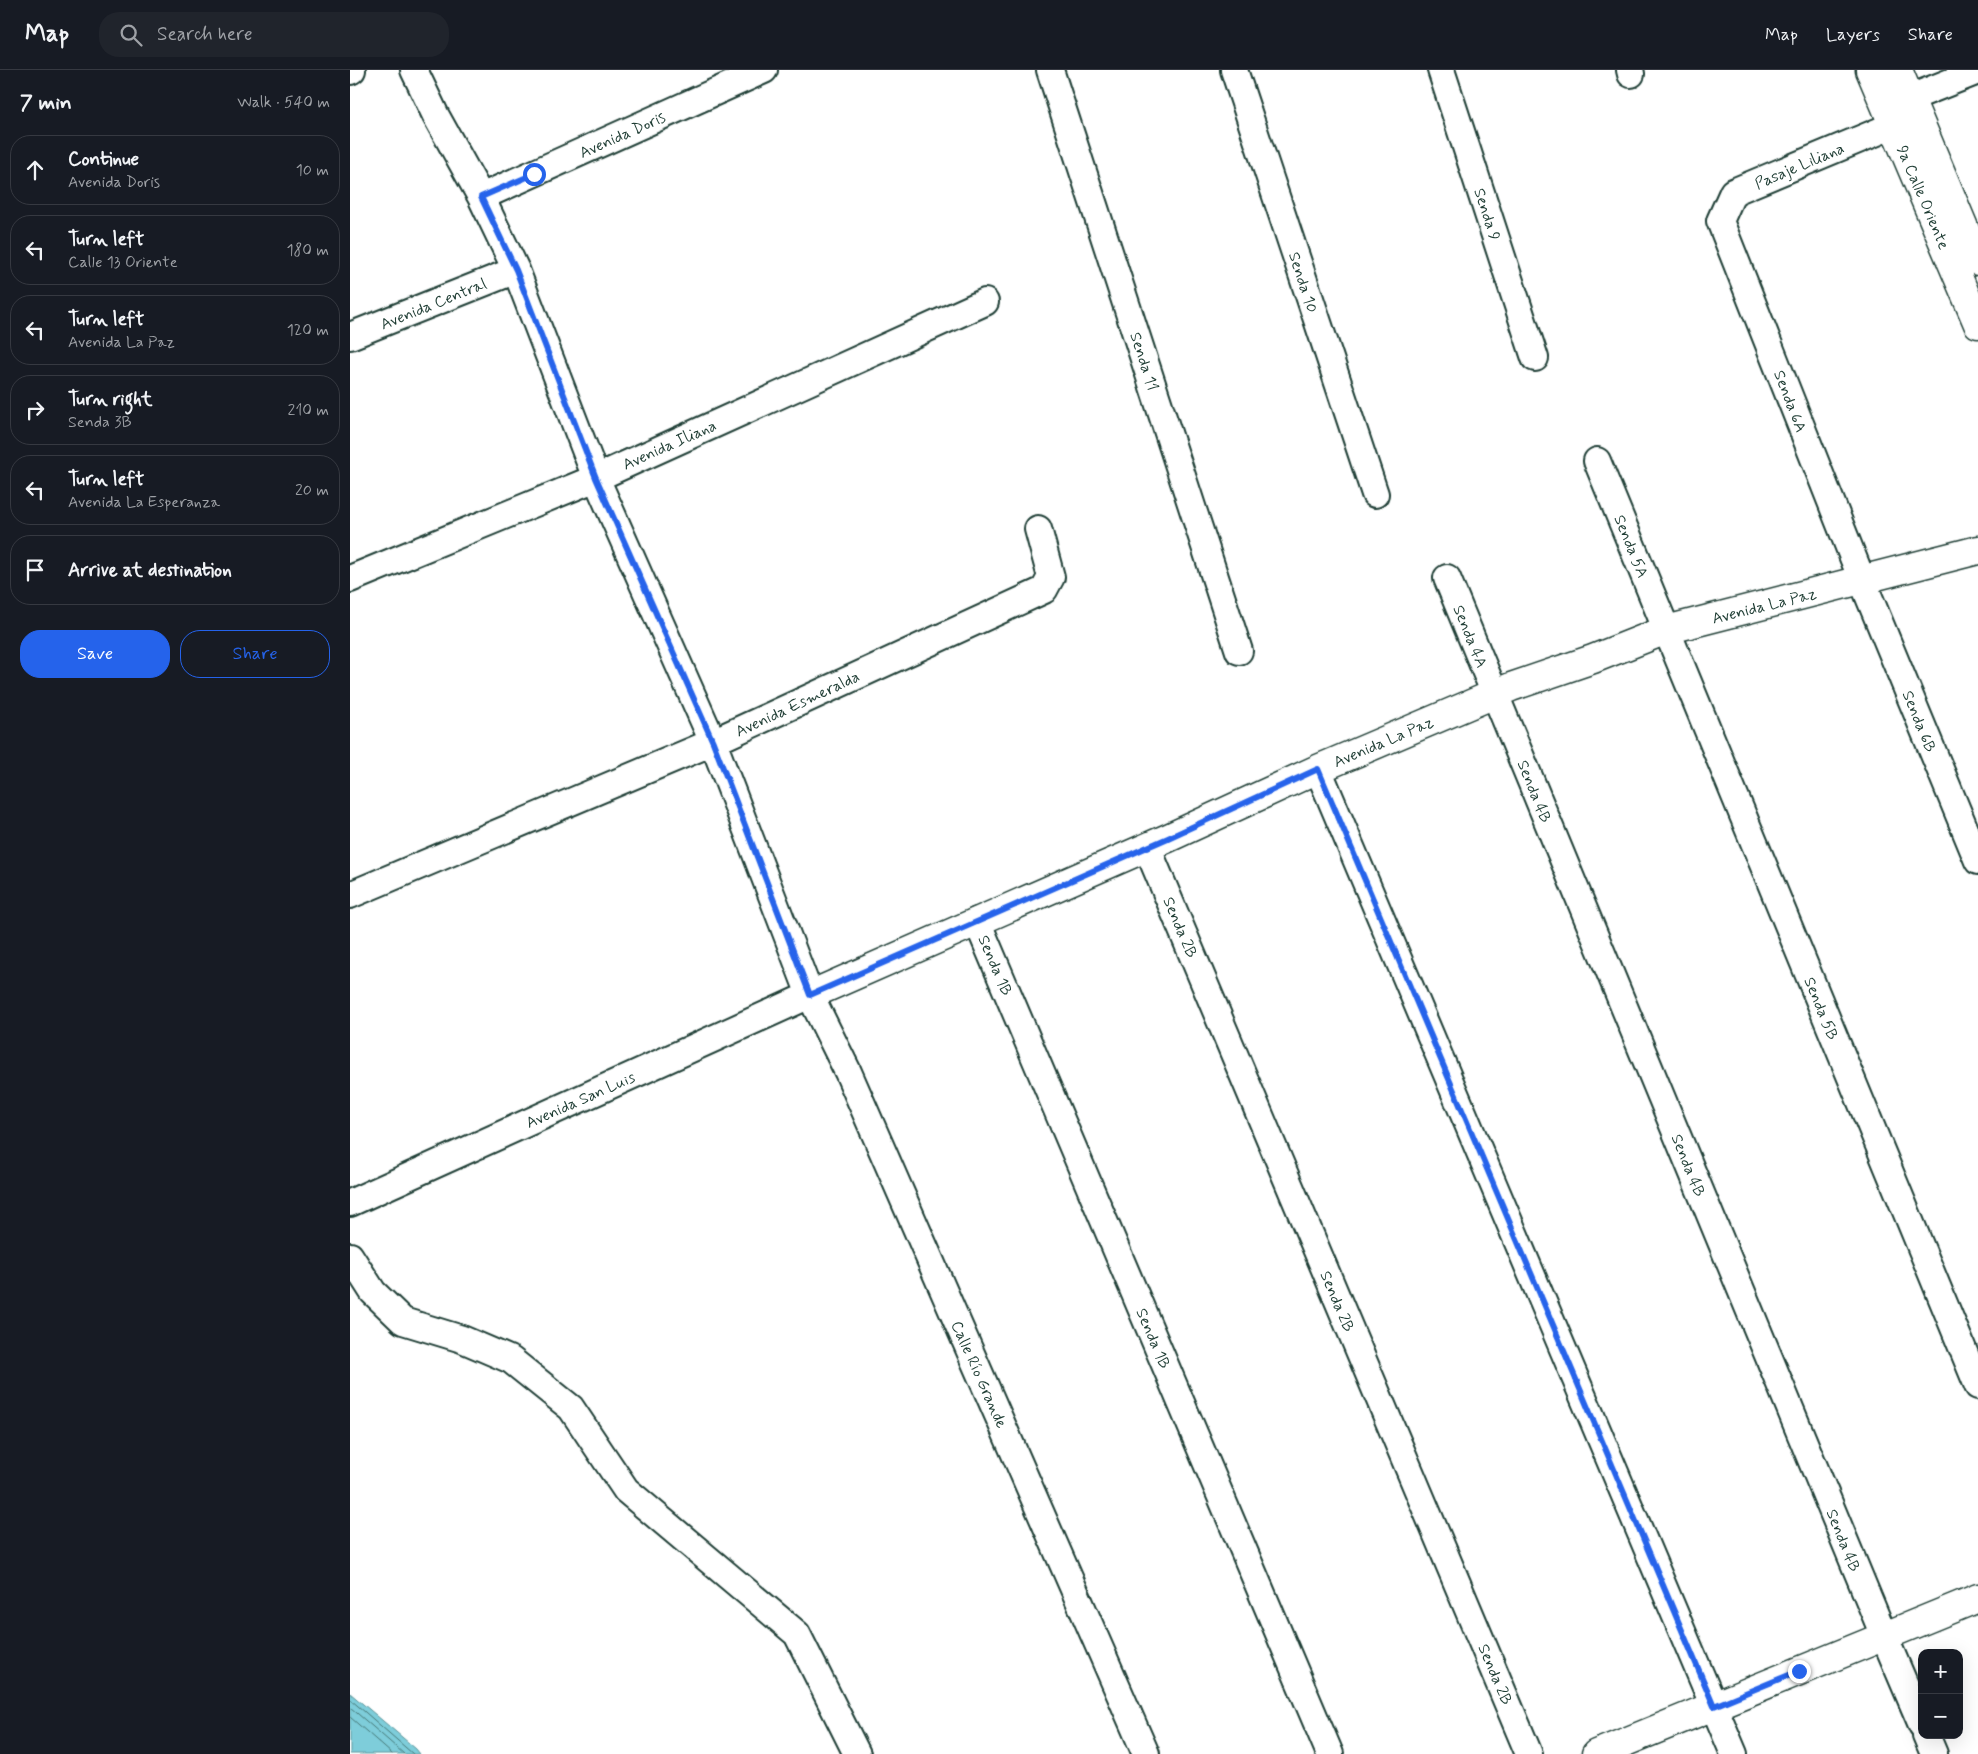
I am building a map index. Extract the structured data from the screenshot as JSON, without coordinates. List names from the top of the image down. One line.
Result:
{"streets":{"street":["Avenida Doris","Pasaje Liliana","9a Calle Oriente","Senda 9","Senda 10","Avenida Central","Senda 11","Senda 6A","Avenida Iliana","Senda 5A","Avenida La Paz","Senda 4A","Avenida Esmeralda","Senda 6B","Senda 4B","Senda 2B","Senda 1B","Senda 5B","Avenida San Luis","Calle Río Grande"]},"crossings":[["Avenida Doris","Calle Río Grande"],["Pasaje Liliana","9a Calle Oriente"],["Pasaje Liliana","Senda 6A"],["Avenida Central","Calle Río Grande"],["Senda 6A","Avenida La Paz"],["Senda 6A","Senda 6B"],["Avenida Iliana","Calle Río Grande"],["Senda 5A","Avenida La Paz"],["Senda 5A","Senda 5B"],["Avenida La Paz","Senda 4A"],["Avenida La Paz","Senda 6B"],["Avenida La Paz","Senda 4B"],["Avenida La Paz","Senda 2B"],["Avenida La Paz","Senda 1B"],["Avenida La Paz","Senda 5B"],["Avenida La Paz","Avenida San Luis"],["Avenida La Paz","Calle Río Grande"],["Senda 4A","Senda 4B"],["Avenida Esmeralda","Calle Río Grande"],["Avenida San Luis","Calle Río Grande"]],"page":{"header":"Map","search":"Search here","nav":["Map","Layers","Share"],"heading":["7 min","Walk · 540 m"],"list":[["Continue","Avenida Doris","10 m"],["Turn left","Calle 13 Oriente","180 m"],["Turn left","Avenida La Paz","120 m"],["Turn right","Senda 3B","210 m"],["Turn left","Avenida La Esperanza","20 m"],"Arrive at destination"],"buttons":["Save","Share"],"map_buttons":["+","−"]}}
